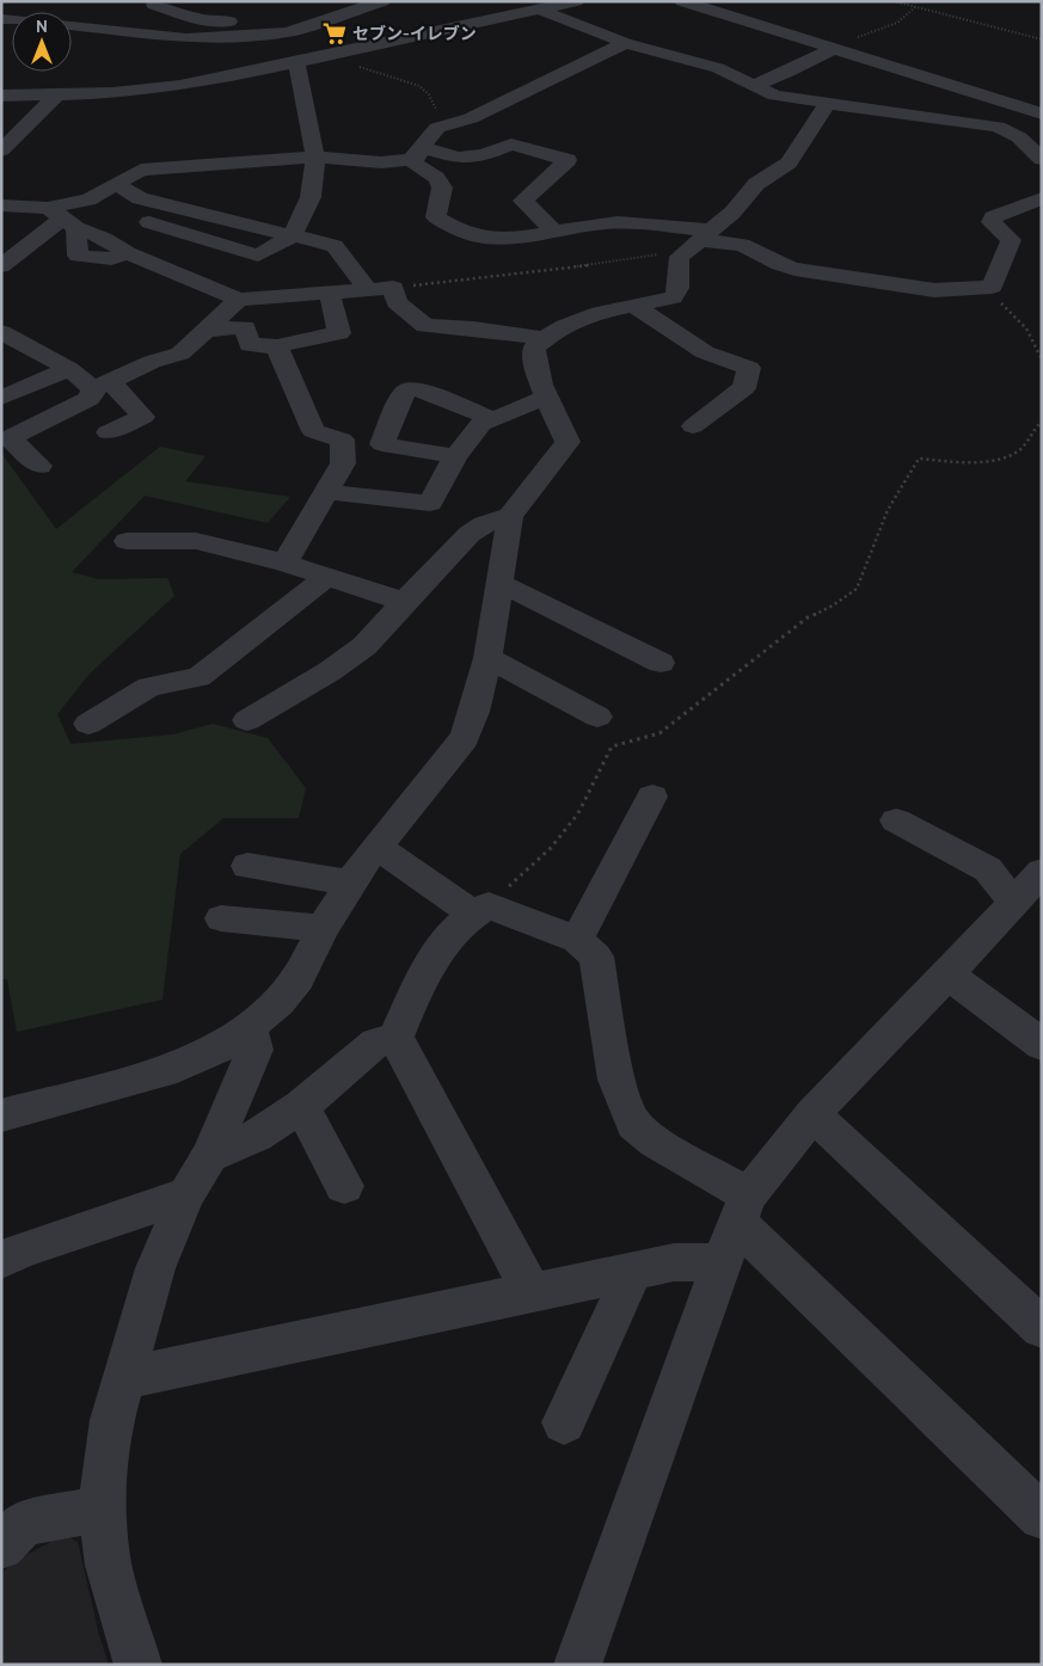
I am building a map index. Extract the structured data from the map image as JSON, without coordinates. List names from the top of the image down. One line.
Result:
{"places":{"supermarket":["セブン-イレブン"]},"north":"top"}
